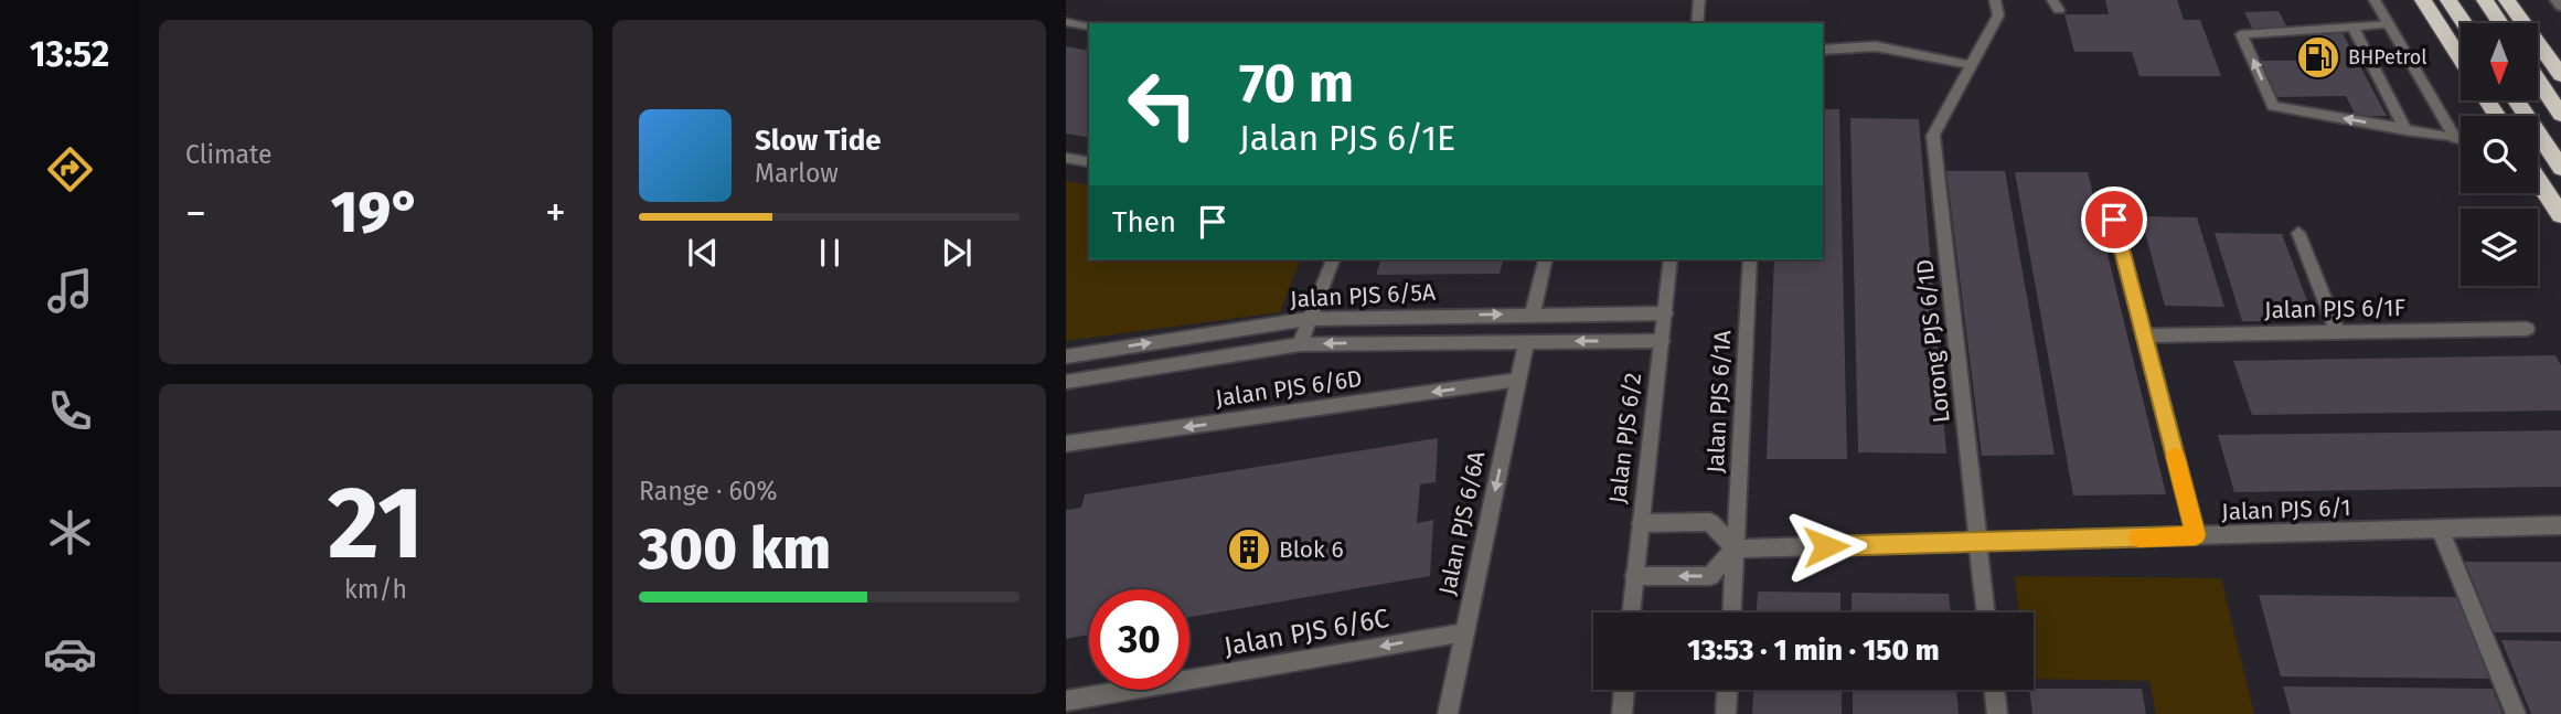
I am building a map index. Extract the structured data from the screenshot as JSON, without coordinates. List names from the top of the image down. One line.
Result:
{"streets":{"street":["Jalan PJS 6/5A","Jalan PJS 6/1F","Lorong PJS 6/1D","Jalan PJS 6/6D","Jalan PJS 6/1A","Jalan PJS 6/2","Jalan PJS 6/1","Jalan PJS 6/6A","Jalan PJS 6/6C"]},"crossings":[["Jalan PJS 6/5A","Jalan PJS 6/2"],["Jalan PJS 6/5A","Jalan PJS 6/6A"],["Lorong PJS 6/1D","Jalan PJS 6/1"],["Jalan PJS 6/6D","Jalan PJS 6/6A"],["Jalan PJS 6/1A","Jalan PJS 6/1"],["Jalan PJS 6/6A","Jalan PJS 6/6C"]],"one_way":["Jalan PJS 6/6D","Jalan PJS 6/6A","Jalan PJS 6/6C"],"places":{"fuel station":["BHPetrol"],"building":["Blok 6"]},"north":"bottom","page":{"tabs":"13:52","tile":["Climate",["21","km/h"],["Range · 60%","300 km"]],"turn":["70 m","Jalan PJS 6/1E"],"song":["Slow Tide","Marlow"],"heat":["−","19°","+"],"then":"Then","limit":"30","trip":"13:53 · 1 min · 150 m"}}
